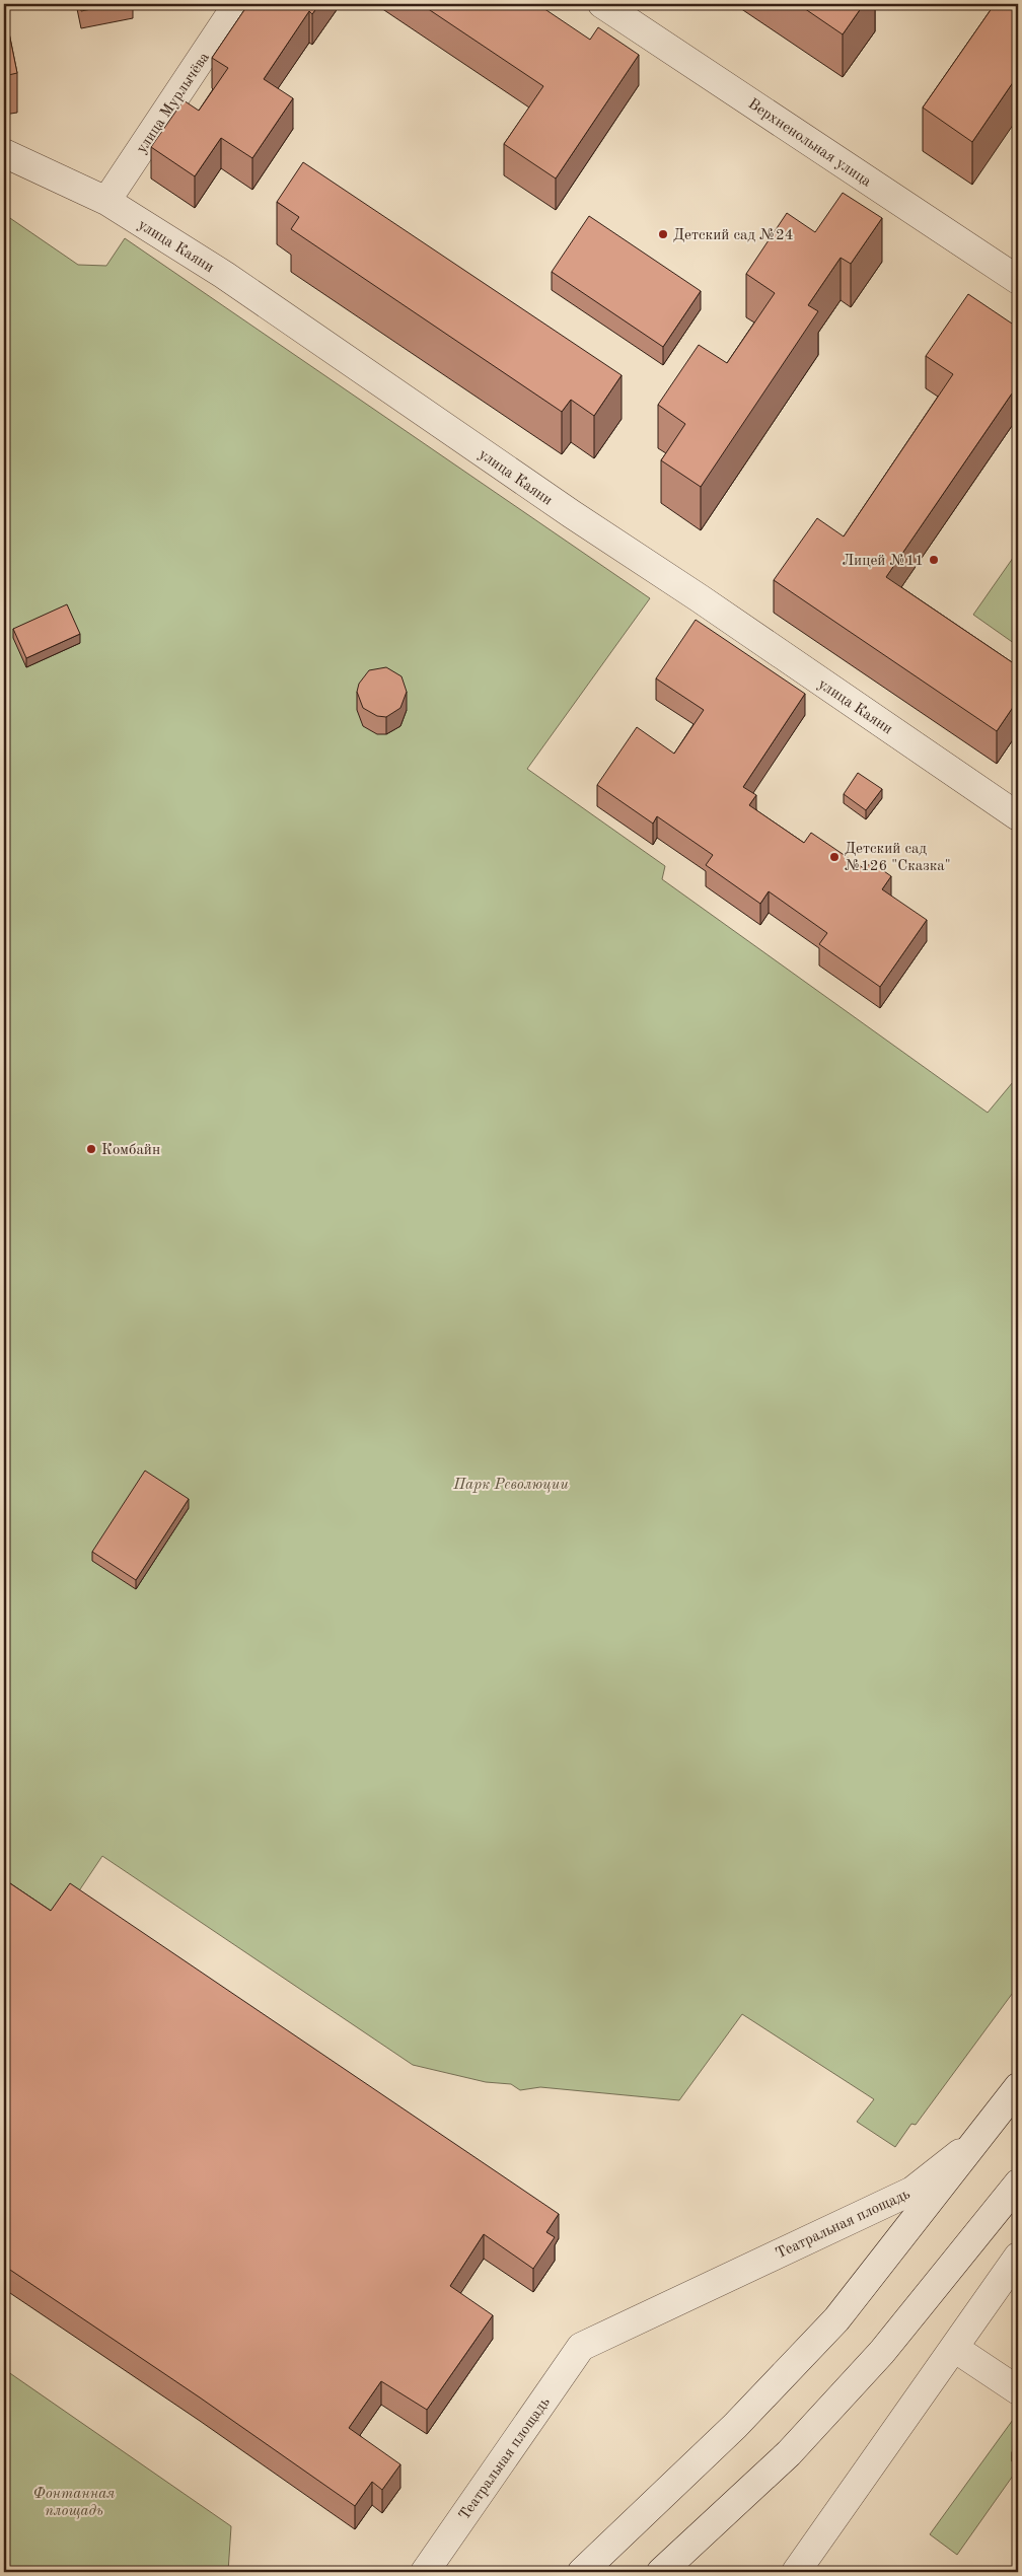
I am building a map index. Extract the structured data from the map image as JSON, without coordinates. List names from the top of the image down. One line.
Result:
{"streets":{"street":["улица Мурлычёва","Верхненольная улица","улица Каяни","Театральная площадь"]},"crossings":[["улица Мурлычёва","улица Каяни"]],"parks":["Парк Революции","Фонтанная площадь"],"places":["Детский сад №24","Лицей №11","Детский сад №126 \"Сказка\"","Комбайн"]}
